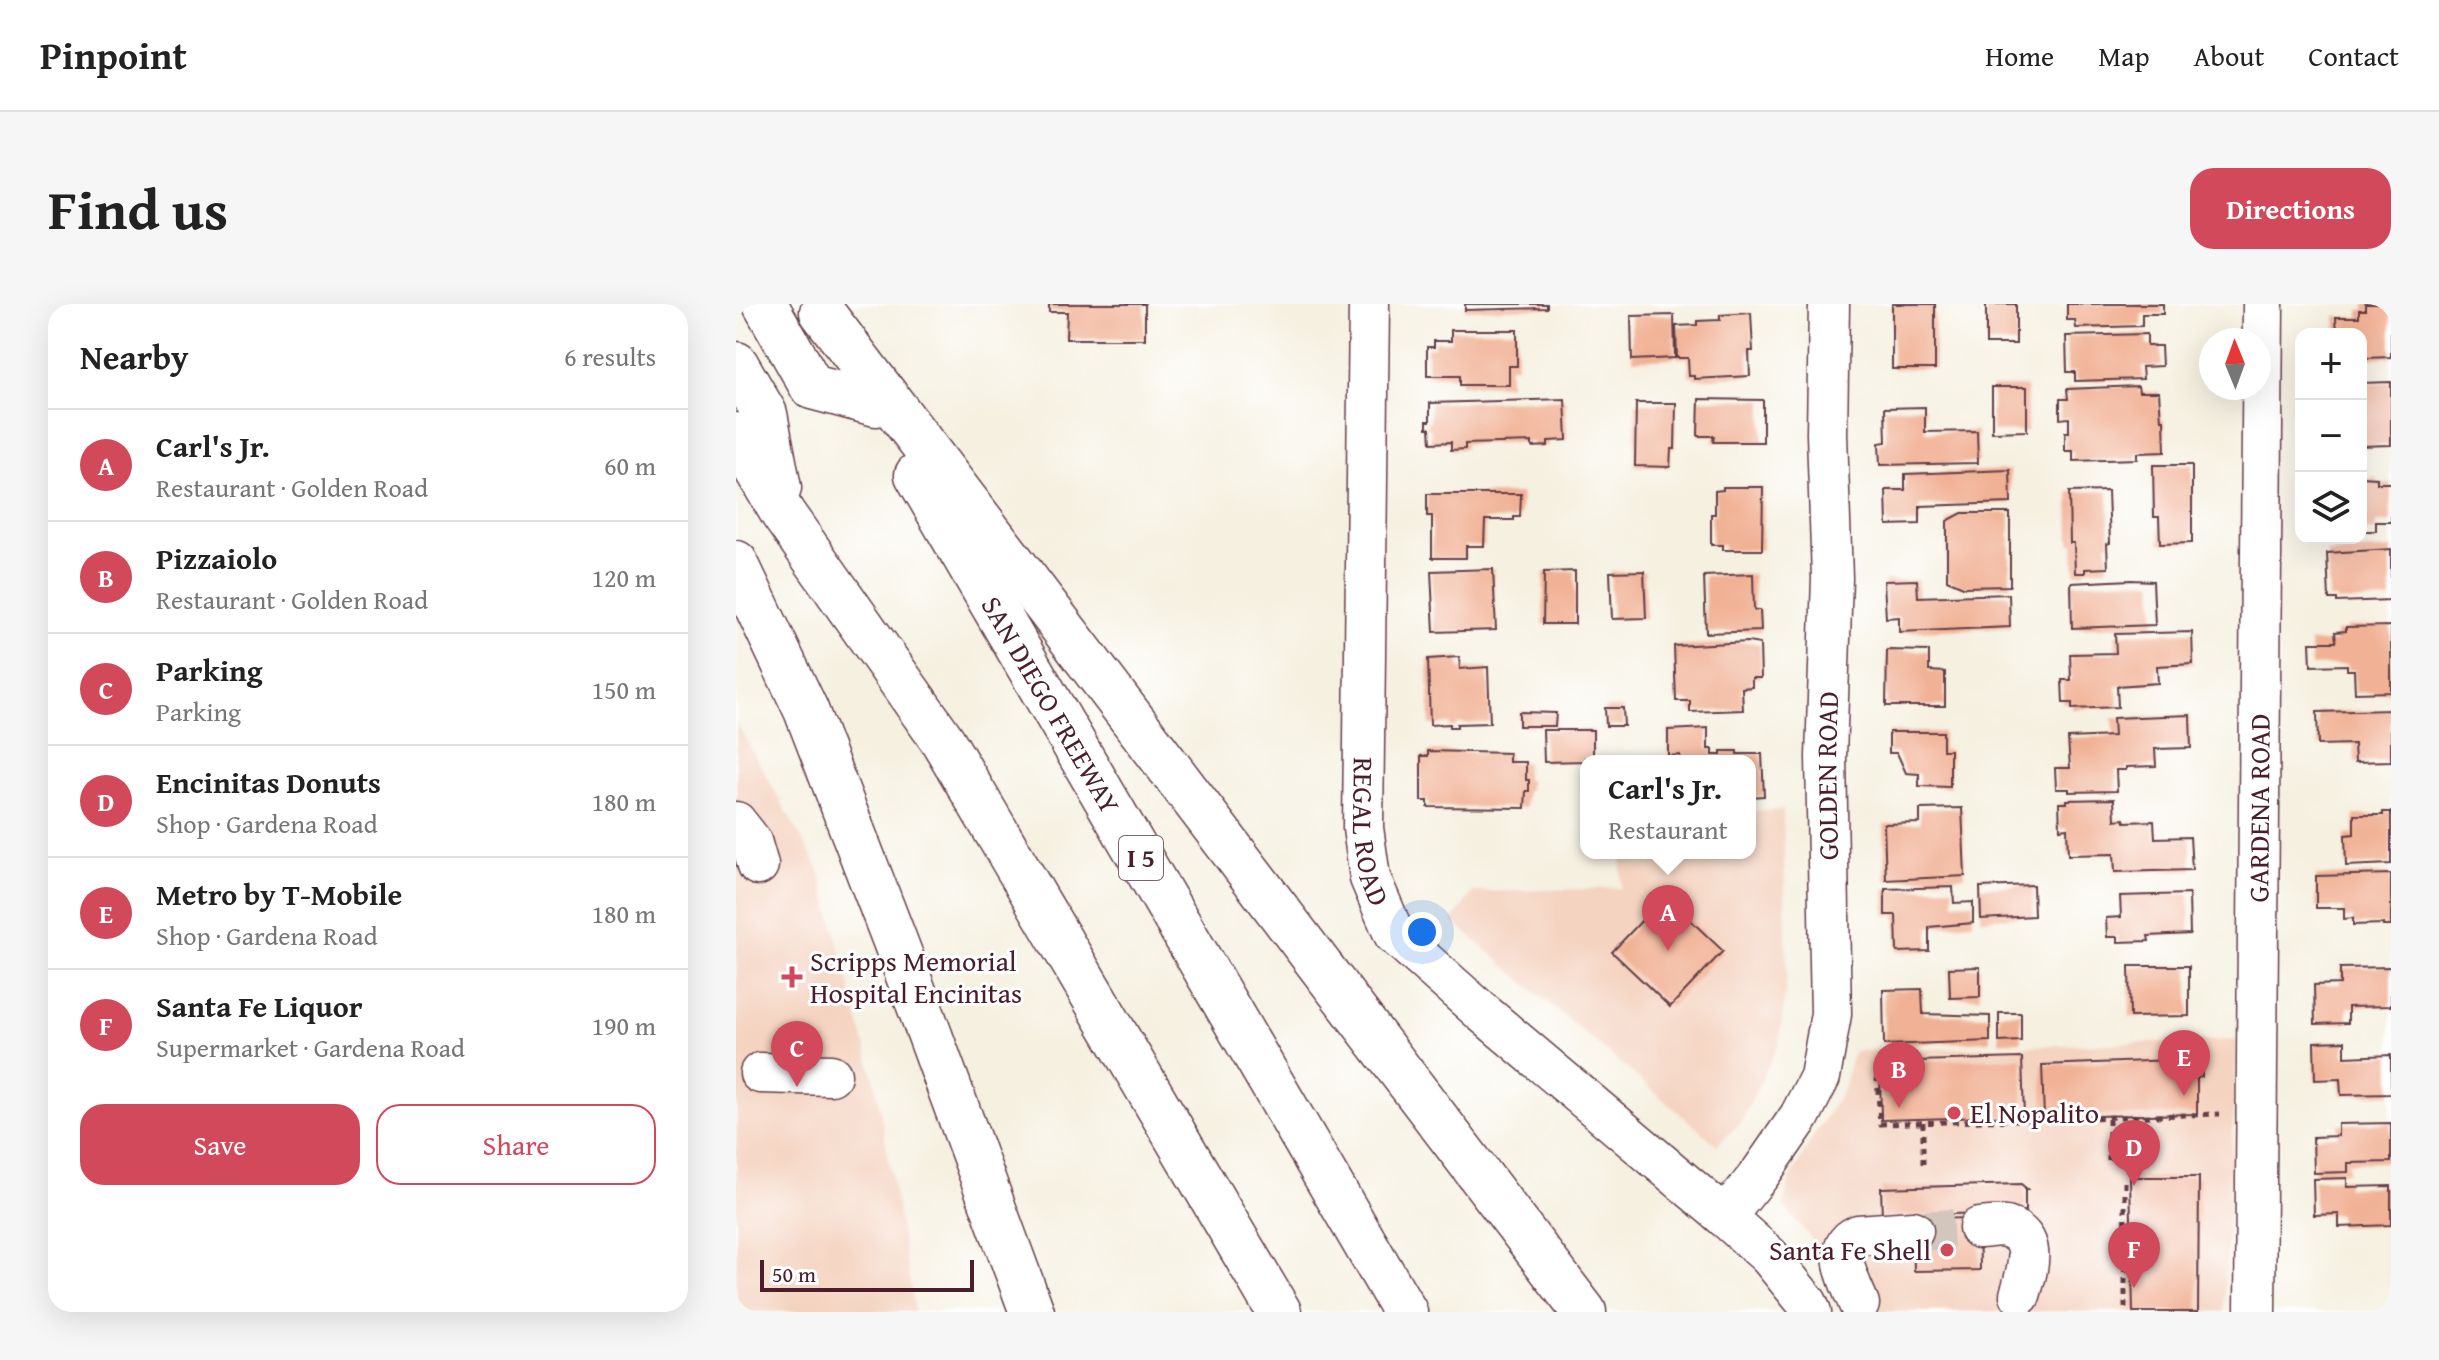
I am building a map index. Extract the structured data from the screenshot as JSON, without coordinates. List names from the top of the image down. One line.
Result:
{"streets":{"highway":["SAN DIEGO FREEWAY","I 5"],"street":["GOLDEN ROAD","GARDENA ROAD","REGAL ROAD"]},"crossings":[["GOLDEN ROAD","REGAL ROAD"]],"places":{"health":["Scripps Memorial Hospital Encinitas"],"other":["El Nopalito","Santa Fe Shell"]},"scale_bar":"50 m","north":"top","page":{"header":"Pinpoint","nav":["Home","Map","About","Contact"],"title":"Find us","buttons":["Directions",["Save","Share"]],"heading":["Nearby","6 results"],"map_buttons":["+","−"],"list":[{"mark":"A","name":"Carl's Jr.","note":"Restaurant · Golden Road","value":"60 m"},{"mark":"B","name":"Pizzaiolo","note":"Restaurant · Golden Road","value":"120 m"},{"mark":"C","name":"Parking","note":"Parking","value":"150 m"},{"mark":"D","name":"Encinitas Donuts","note":"Shop · Gardena Road","value":"180 m"},{"mark":"E","name":"Metro by T-Mobile","note":"Shop · Gardena Road","value":"180 m"},{"mark":"F","name":"Santa Fe Liquor","note":"Supermarket · Gardena Road","value":"190 m"}],"popup":["Carl's Jr.","Restaurant"],"pins":["A","C","E","B","D","F"],"scale":"50 m"}}
